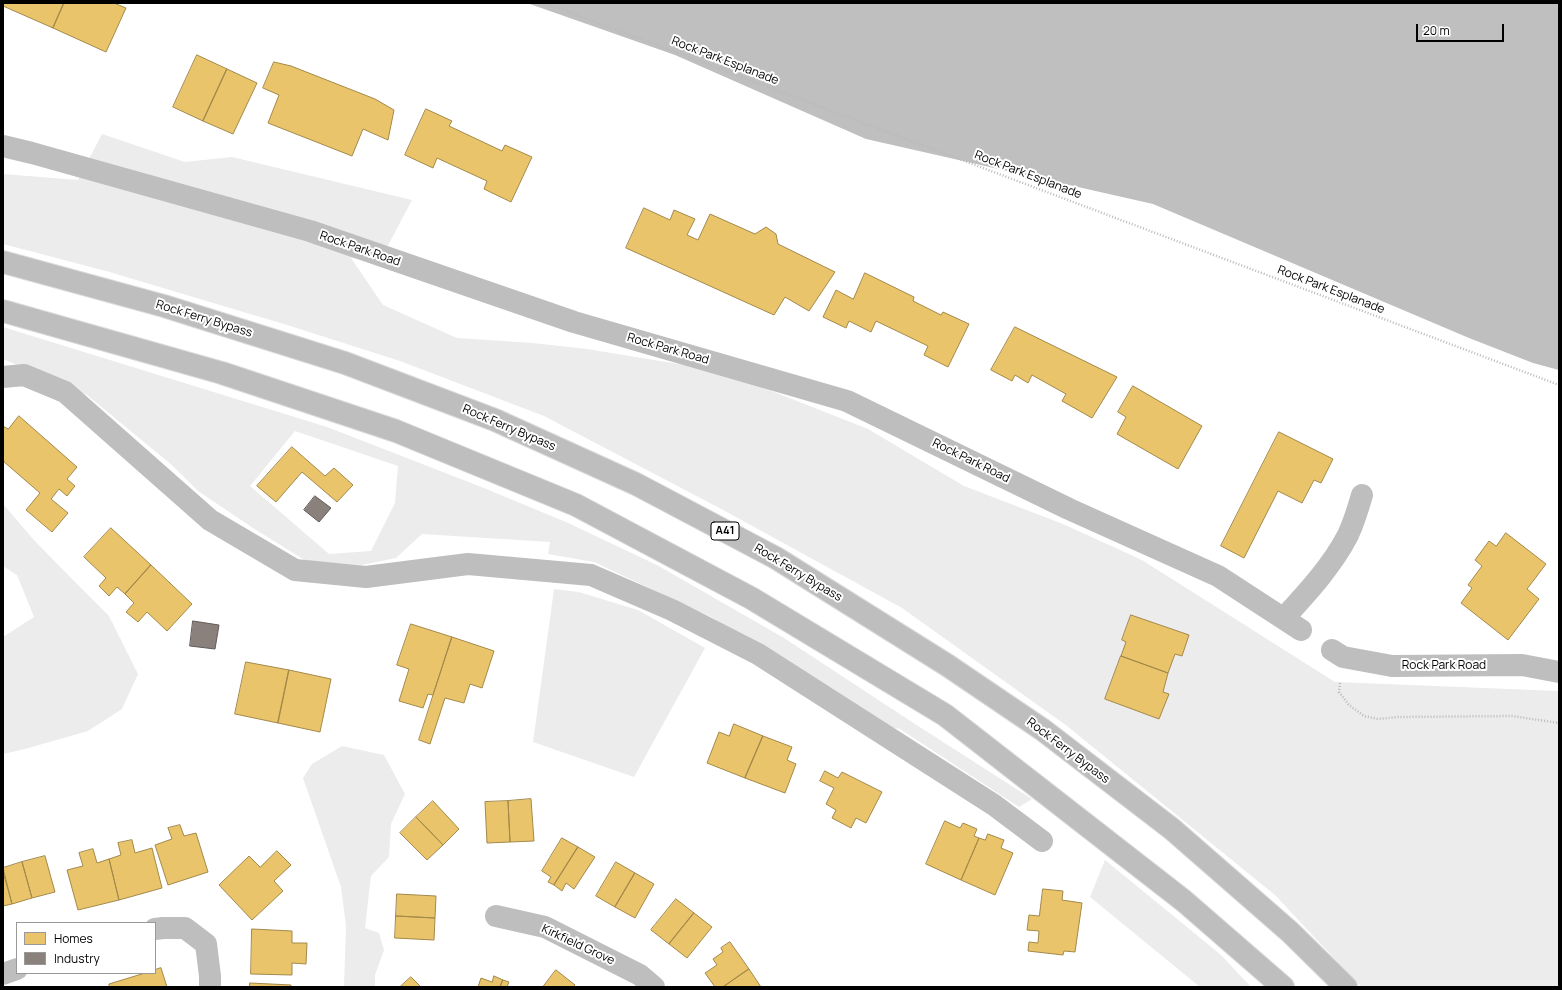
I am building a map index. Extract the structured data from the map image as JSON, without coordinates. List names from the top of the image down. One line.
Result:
{"streets":{"main road":["Rock Park Road","Rock Ferry Bypass","A41","Kirkfield Grove"],"path":["Rock Park Esplanade"]},"legend":["Homes","Industry"],"scale_bar":"20 m"}
